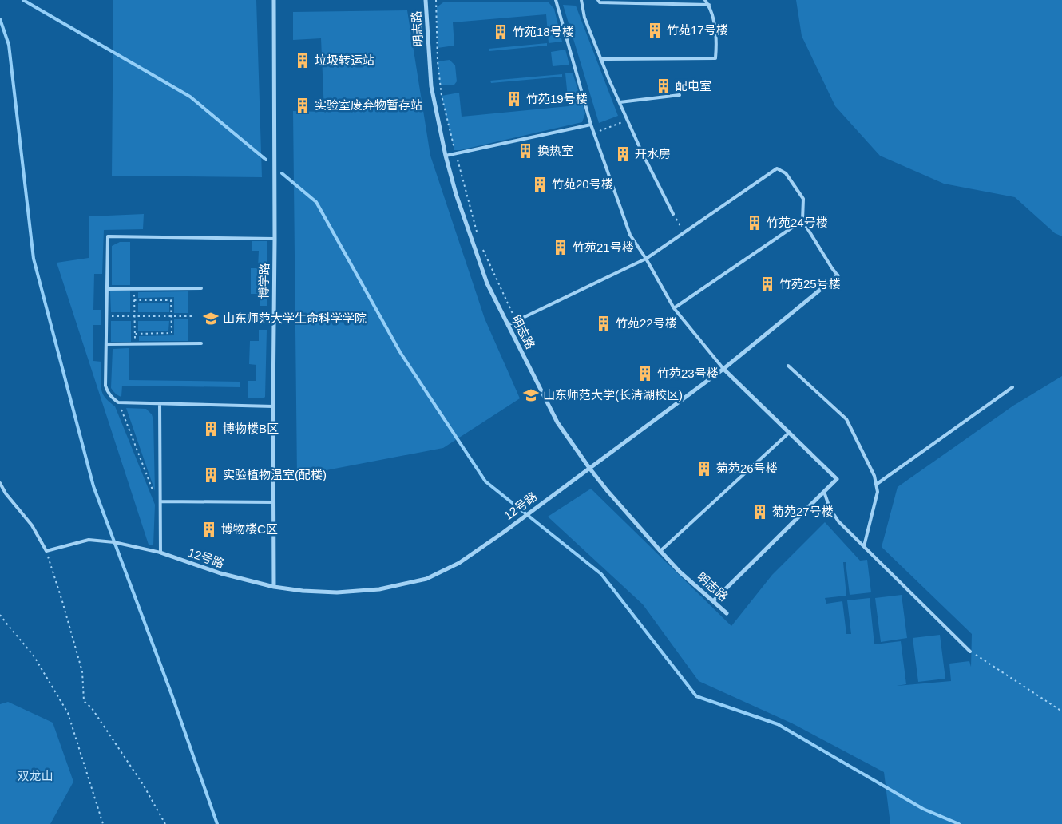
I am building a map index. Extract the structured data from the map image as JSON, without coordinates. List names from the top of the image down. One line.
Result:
{"streets":{"street":["明志路","博学路","12号路"]},"crossings":[["明志路","12号路"],["博学路","12号路"]],"parks":["双龙山"],"places":{"building":["竹苑17号楼","竹苑18号楼","垃圾转运站","配电室","竹苑19号楼","实验室废弃物暂存站","换热室","开水房","竹苑20号楼","竹苑24号楼","竹苑21号楼","竹苑25号楼","竹苑22号楼","竹苑23号楼","博物楼B区","菊苑26号楼","实验植物温室(配楼)","菊苑27号楼","博物楼C区"],"school or university":["山东师范大学生命科学学院","山东师范大学(长清湖校区)"]}}
